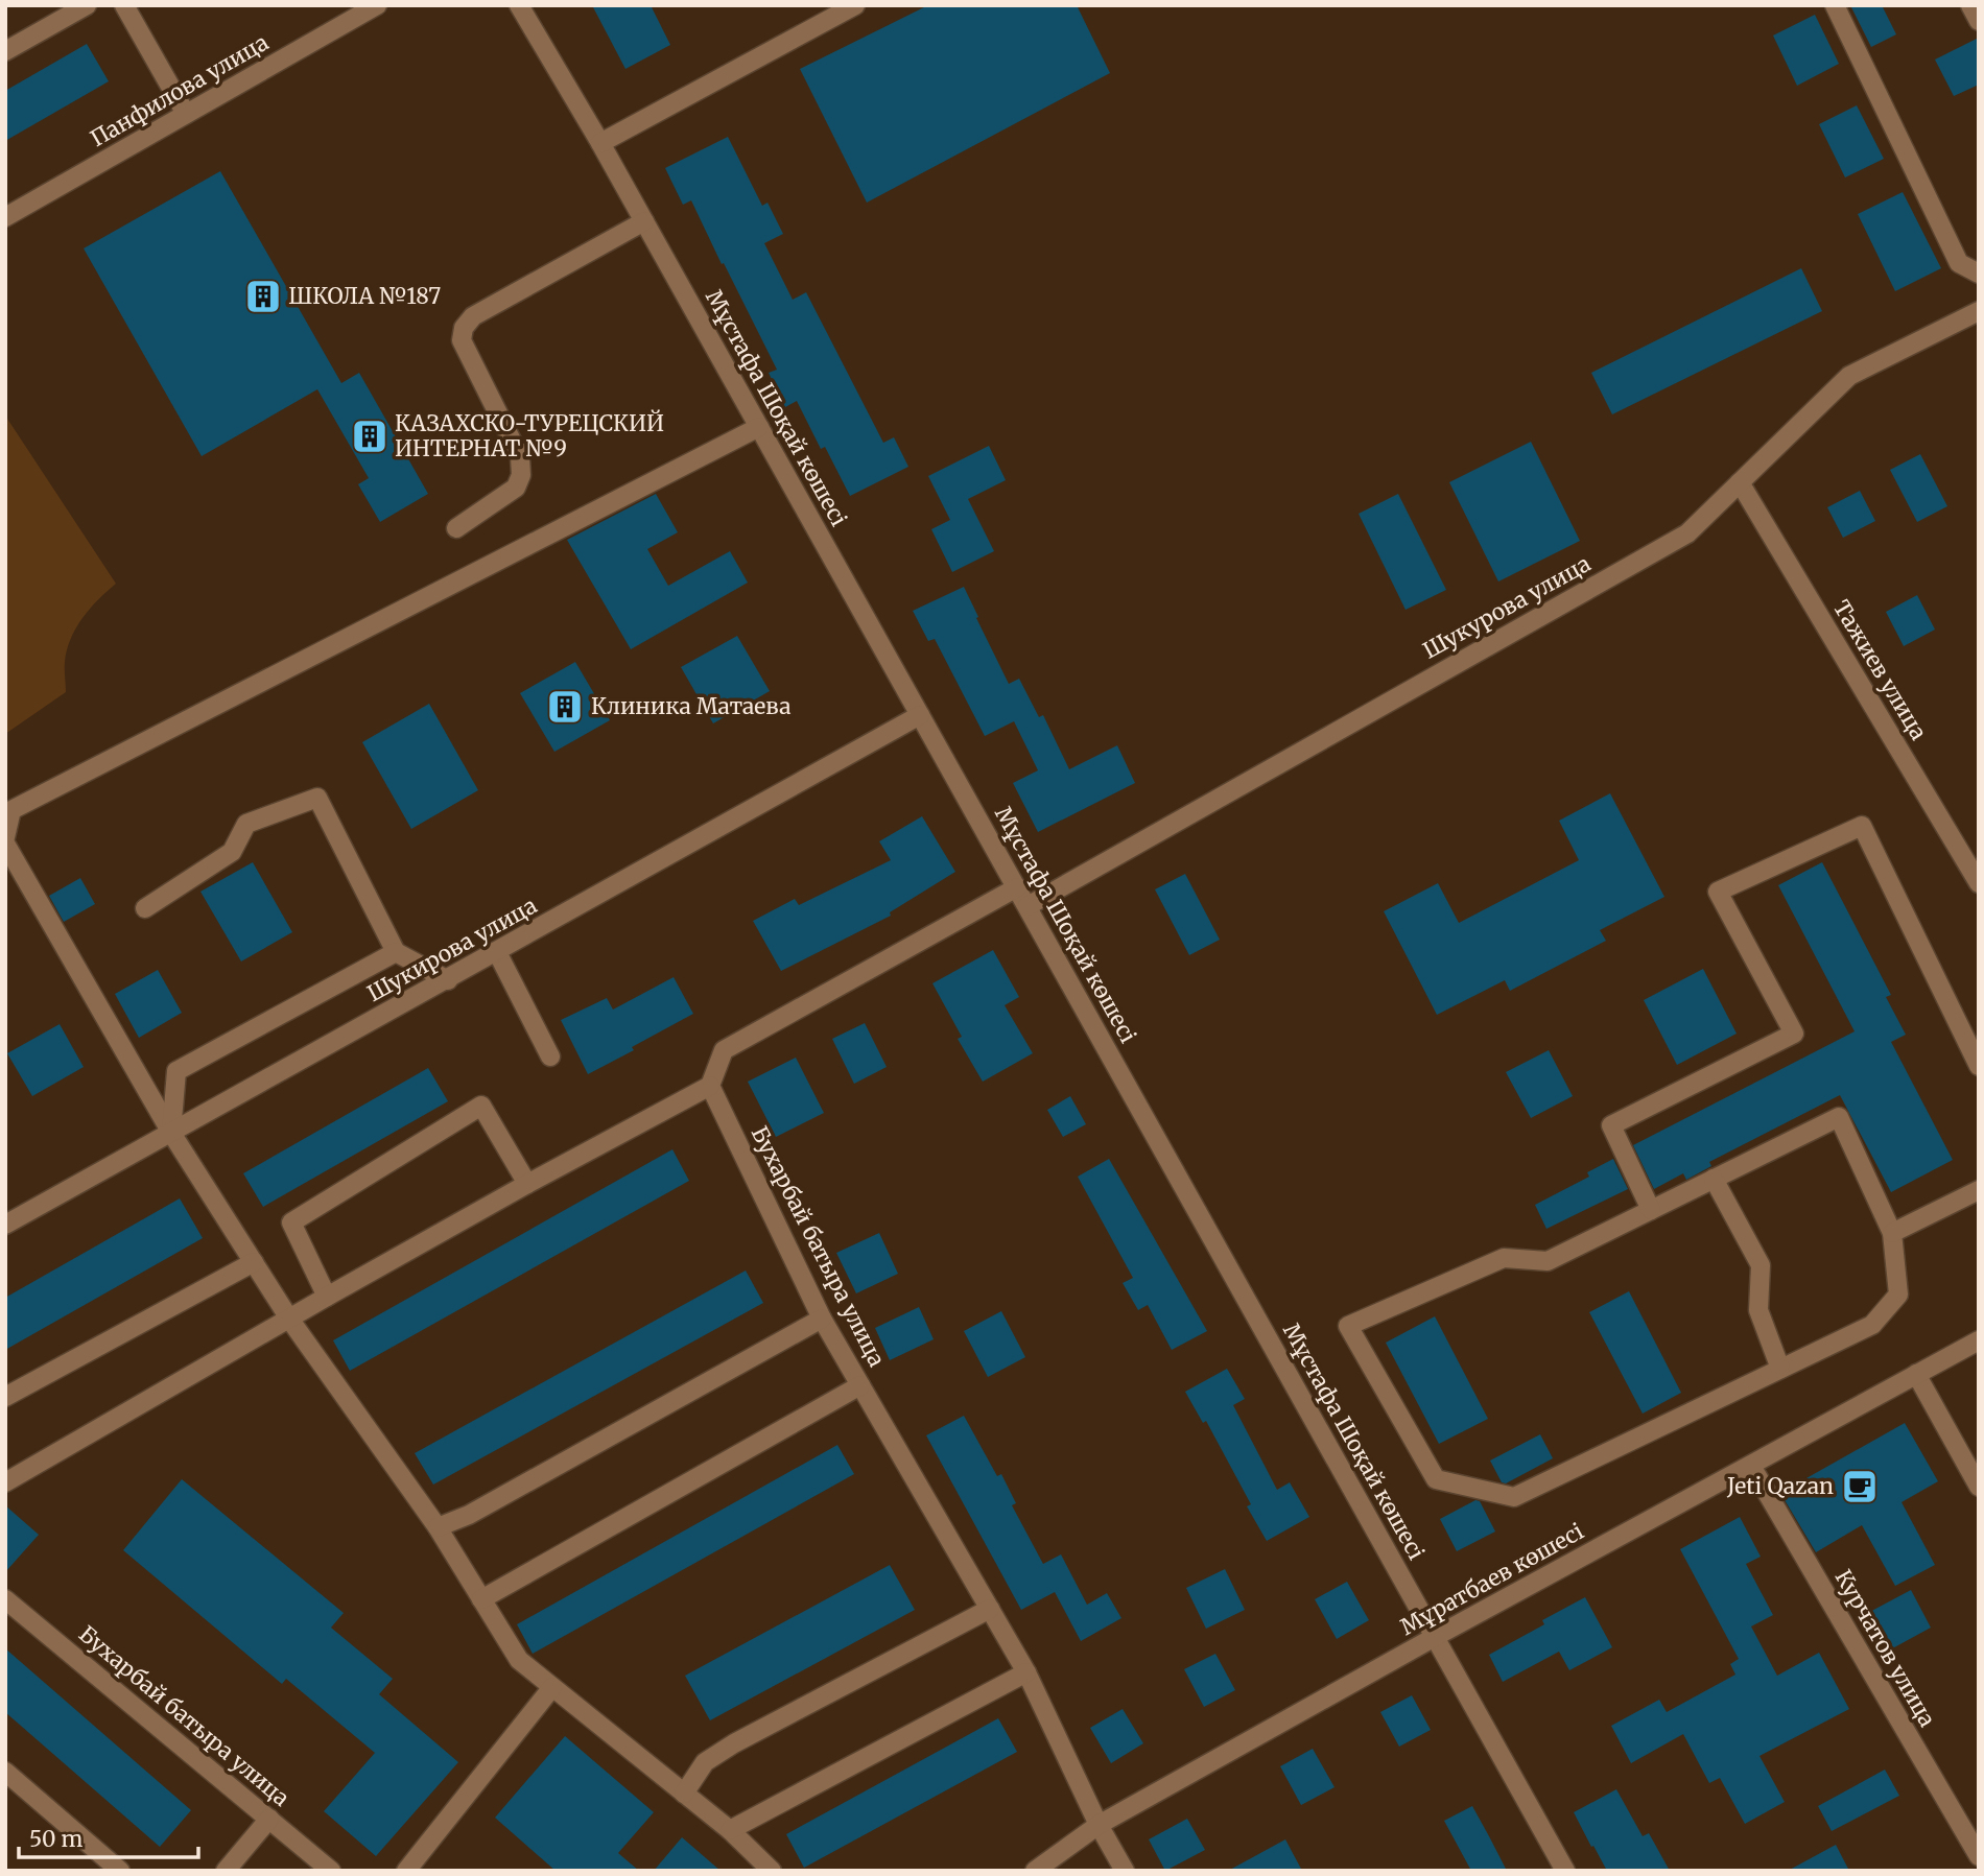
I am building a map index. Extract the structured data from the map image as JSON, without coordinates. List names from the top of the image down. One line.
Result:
{"streets":{"street":["Панфилова улица","Мұстафа Шоқай көшесі","Шукурова улица","Тажиев улица","Шукирова улица","Бухарбай батыра улица","Мұратбаев көшесі","Курчатов улица"]},"crossings":[["Мұстафа Шоқай көшесі","Шукурова улица"],["Мұстафа Шоқай көшесі","Шукирова улица"],["Мұстафа Шоқай көшесі","Мұратбаев көшесі"],["Шукурова улица","Тажиев улица"],["Бухарбай батыра улица","Мұратбаев көшесі"],["Мұратбаев көшесі","Курчатов улица"]],"places":{"building":["ШКОЛА №187","КАЗАХСКО-ТУРЕЦСКИЙ ИНТЕРНАТ №9","Клиника Матаева"],"cafe":["Jeti Qazan"]},"scale_bar":"50 m"}
